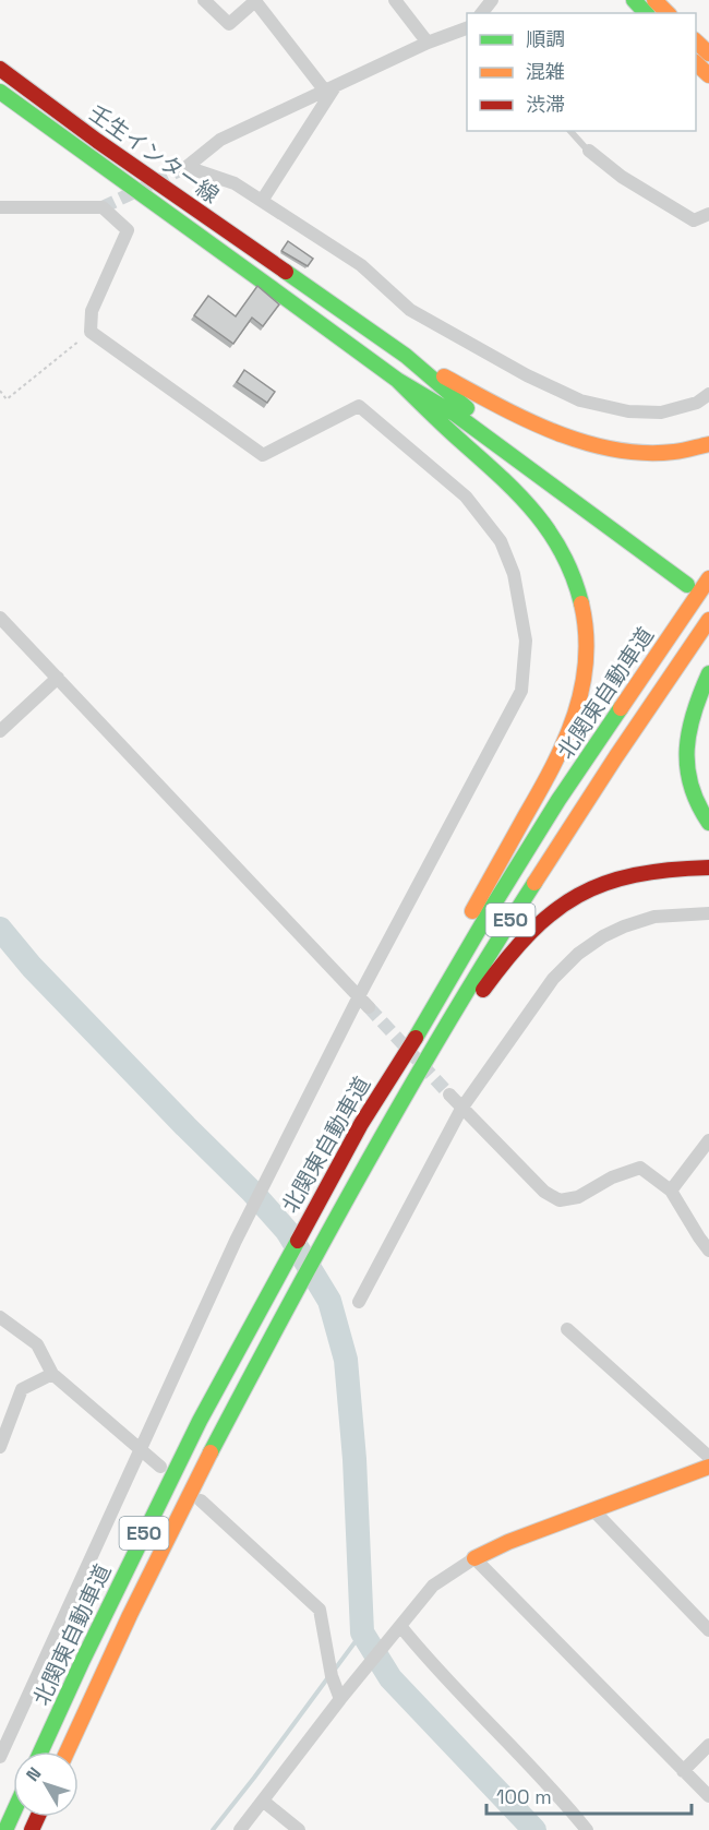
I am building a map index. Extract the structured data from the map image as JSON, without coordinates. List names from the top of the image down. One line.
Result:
{"streets":{"main road":["壬生インター線","北関東自動車道","E50"]},"legend":["順調","混雑","渋滞"],"scale_bar":"100 m","north":"top left"}
